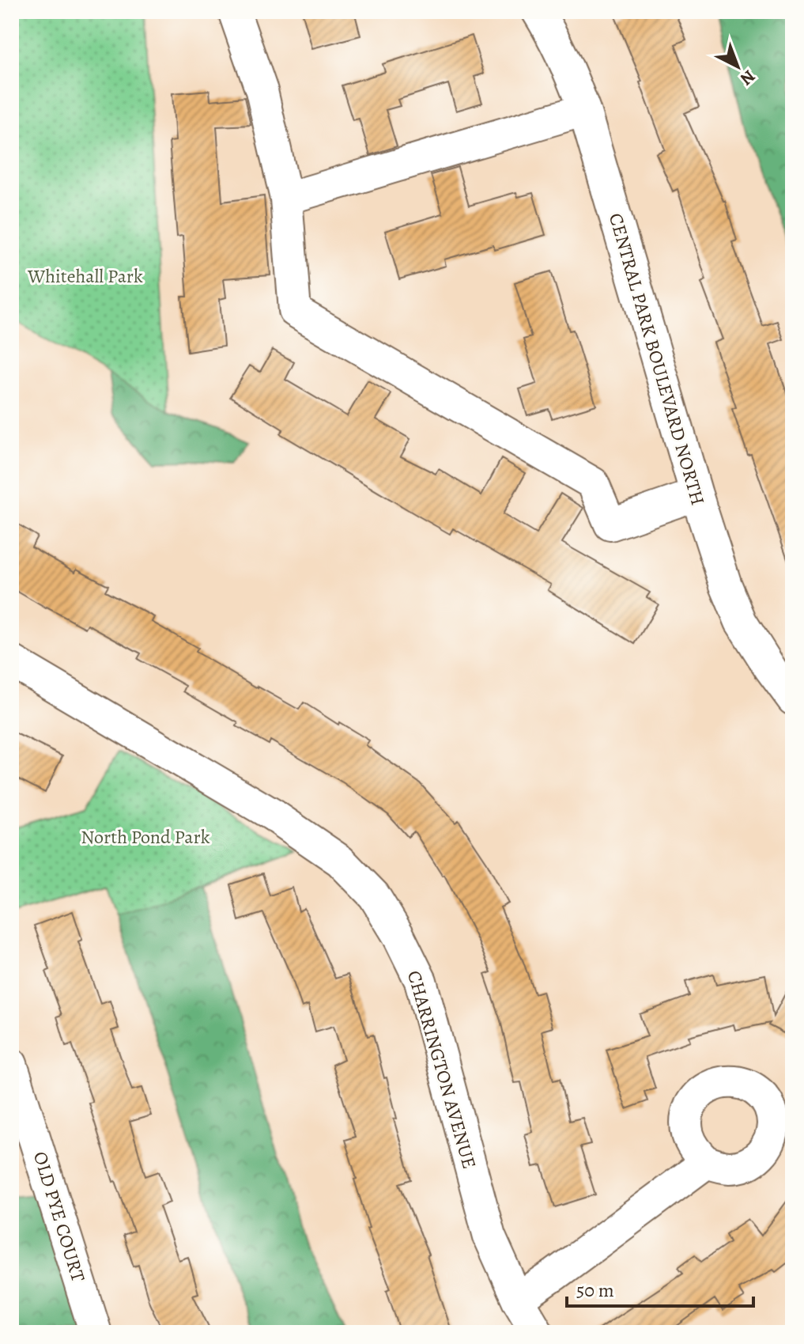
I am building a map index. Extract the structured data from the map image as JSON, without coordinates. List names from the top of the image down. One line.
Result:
{"streets":{"street":["CENTRAL PARK BOULEVARD NORTH","CHARRINGTON AVENUE","OLD PYE COURT"]},"parks":["Whitehall Park","North Pond Park"],"scale_bar":"50 m","north":"bottom right"}
